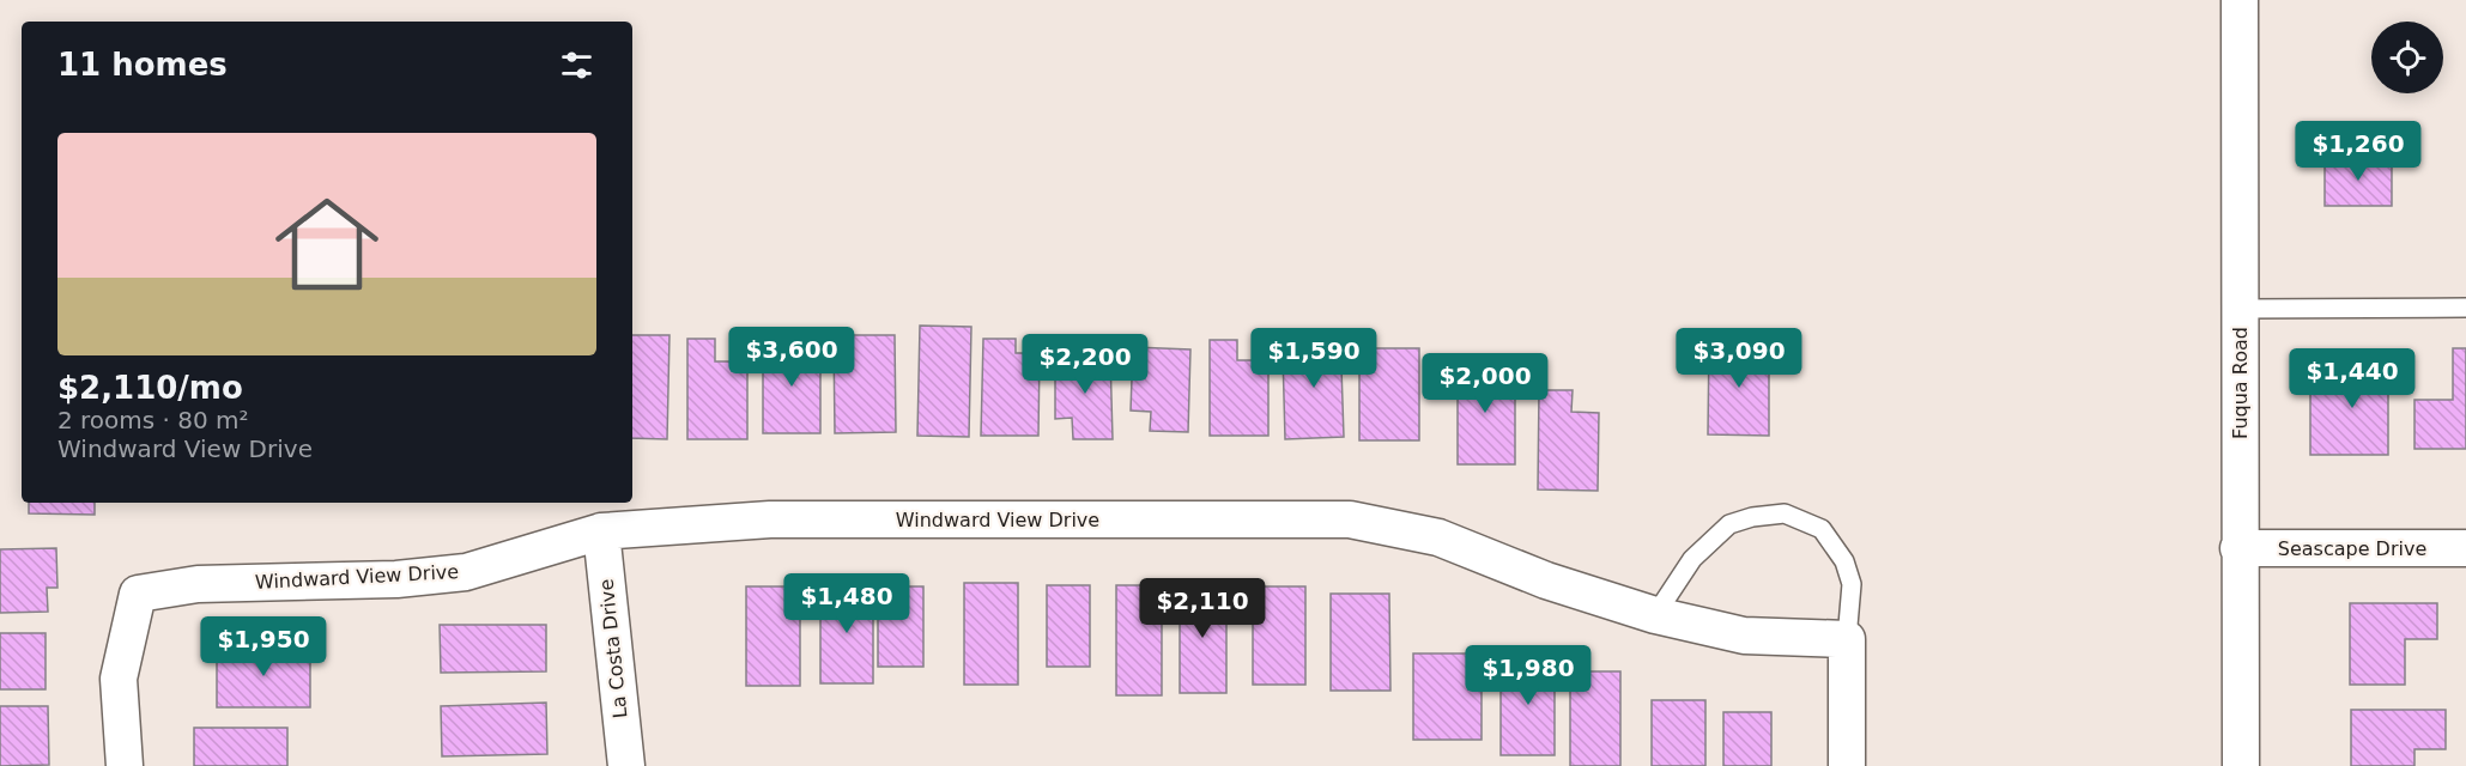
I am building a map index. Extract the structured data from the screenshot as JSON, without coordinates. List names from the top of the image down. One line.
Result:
{"streets":{"street":["Fuqua Road","Windward View Drive","Seascape Drive","La Costa Drive"]},"crossings":[["Fuqua Road","Seascape Drive"],["Windward View Drive","La Costa Drive"]],"page":{"heading":"11 homes","list":[{"name":"$2,110/mo","note":"2 rooms · 80 m² · Windward View Drive"}],"price":["$1,260","$3,600","$1,590","$3,090","$2,200","$1,440","$2,000","$1,480","$2,110","$1,950","$1,980"]}}
